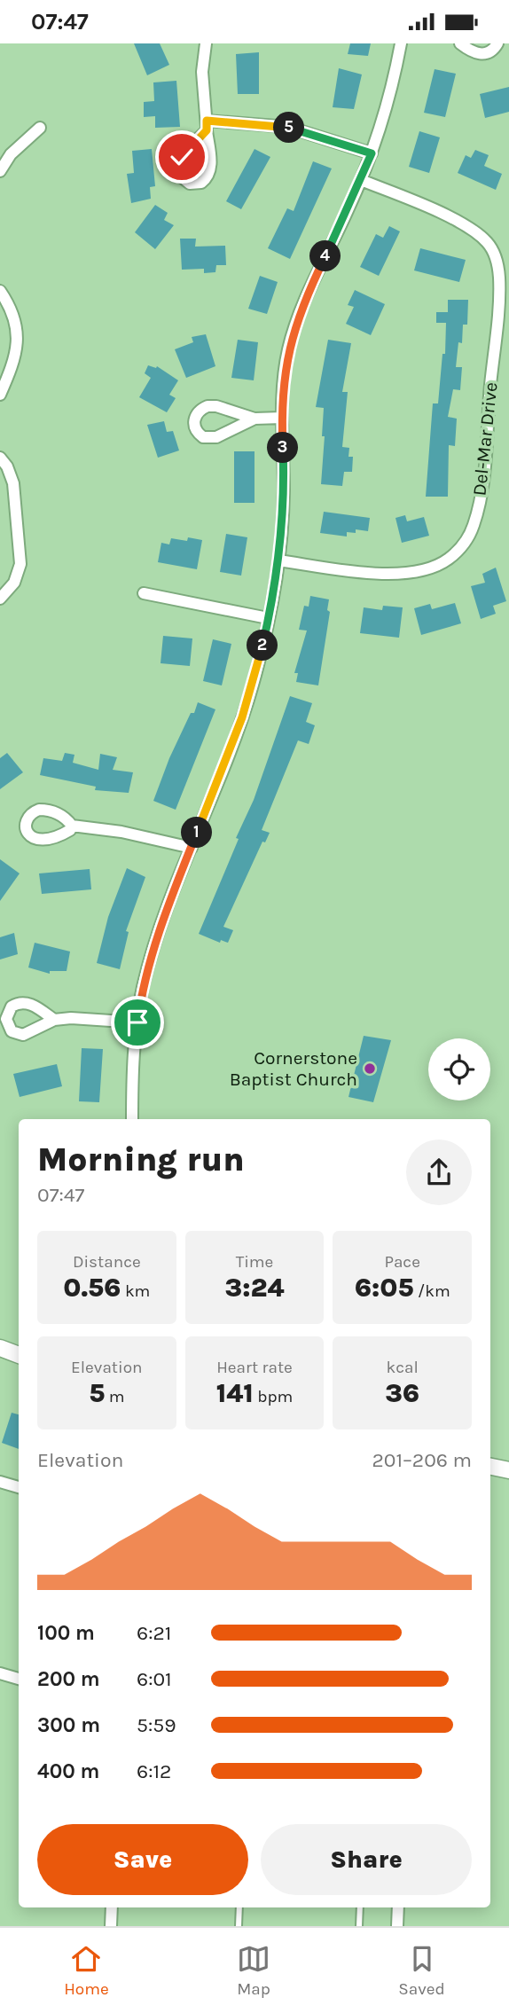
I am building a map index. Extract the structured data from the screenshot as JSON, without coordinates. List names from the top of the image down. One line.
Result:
{"streets":{"street":["Del-Mar Drive"]},"places":["Cornerstone Baptist Church"],"page":{"status":"07:47","pins":["5","4","3","2","1"],"heading":["Morning run","07:47"],"stats":[["Distance","0.56 km"],["Time","3:24"],["Pace","6:05 /km"],["Elevation","5 m"],["Heart rate","141 bpm"],["kcal","36"]],"chart":["Elevation","201–206 m"],"list":[{"name":"100 m","note":"6:21"},{"name":"200 m","note":"6:01"},{"name":"300 m","note":"5:59"},{"name":"400 m","note":"6:12"}],"buttons":["Save","Share"],"tabs":["Home","Map","Saved"]}}
